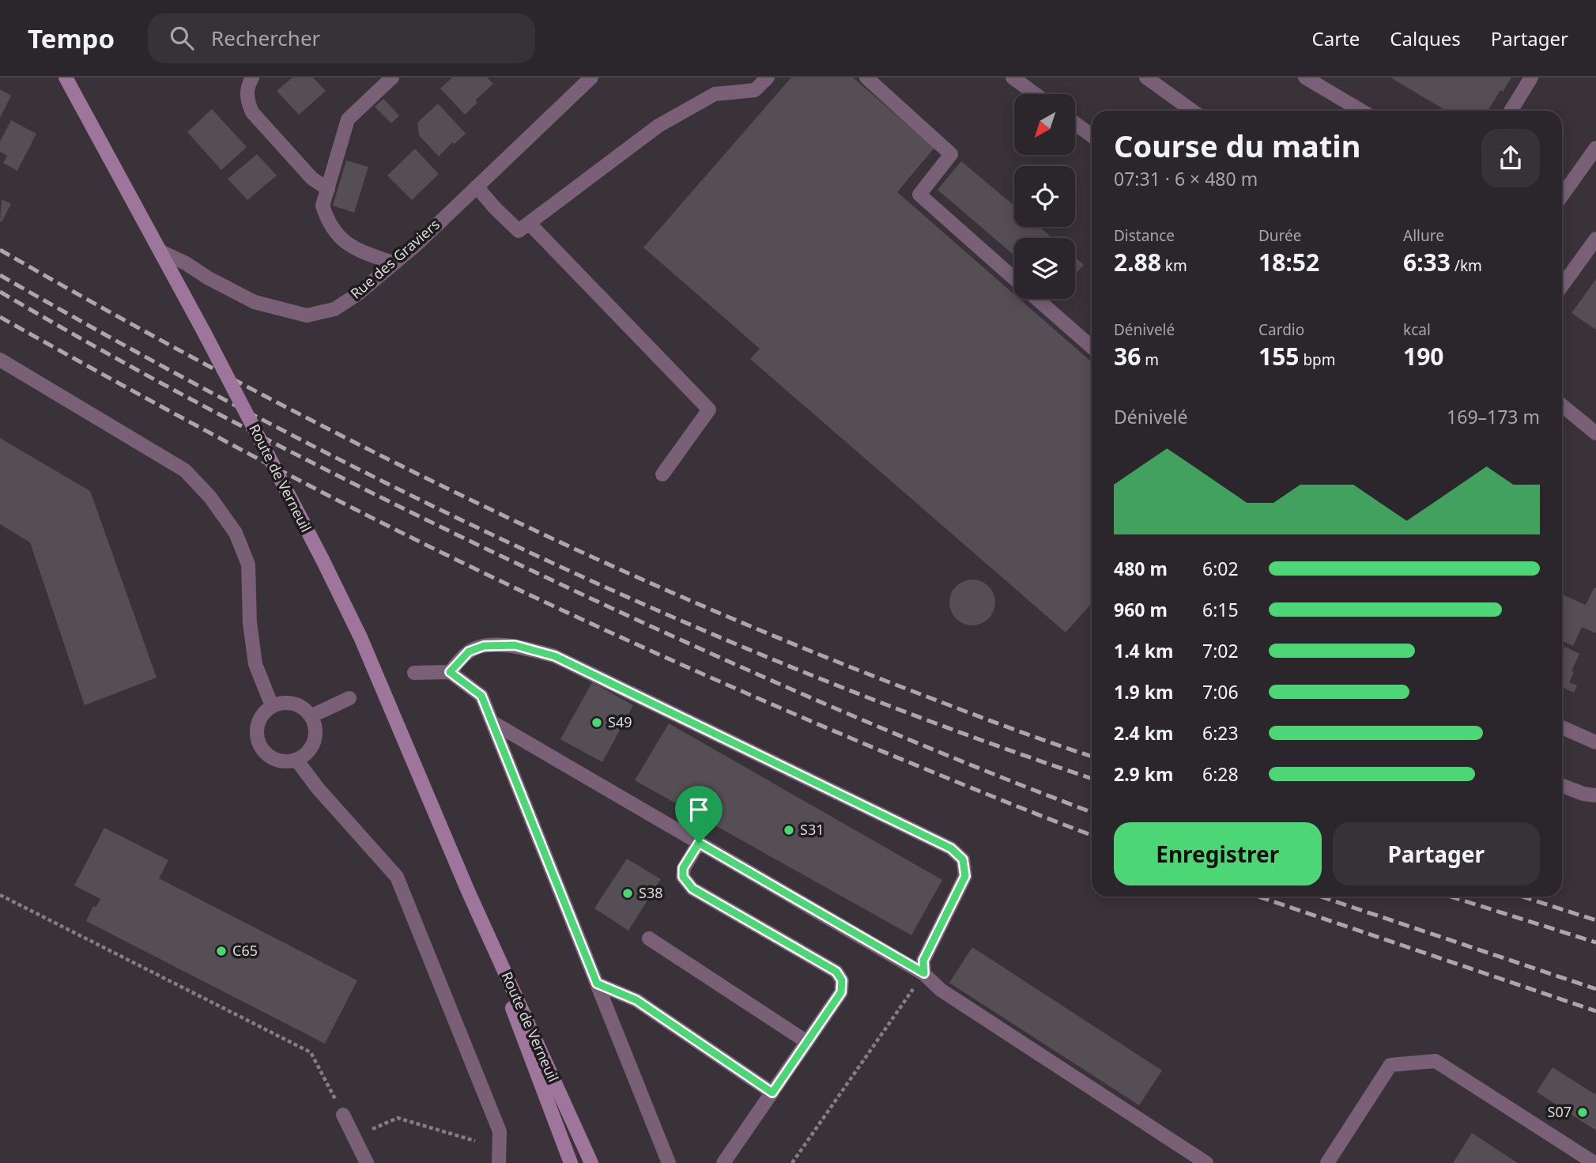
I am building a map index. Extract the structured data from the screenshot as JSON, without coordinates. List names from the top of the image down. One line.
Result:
{"streets":{"main road":["Route de Verneuil"],"street":["Rue des Graviers"]},"crossings":[["Rue des Graviers","Route de Verneuil"]],"places":["S49","S31","S38","C65","S07"],"north":"bottom left","page":{"header":"Tempo","search":"Rechercher","nav":["Carte","Calques","Partager"],"heading":["Course du matin","07:31 · 6 × 480 m"],"stats":[["Distance","2.88 km"],["Durée","18:52"],["Allure","6:33 /km"],["Dénivelé","36 m"],["Cardio","155 bpm"],["kcal","190"]],"chart":["Dénivelé","169–173 m"],"list":[{"name":"480 m","note":"6:02"},{"name":"960 m","note":"6:15"},{"name":"1.4 km","note":"7:02"},{"name":"1.9 km","note":"7:06"},{"name":"2.4 km","note":"6:23"},{"name":"2.9 km","note":"6:28"}],"buttons":["Enregistrer","Partager"]}}
